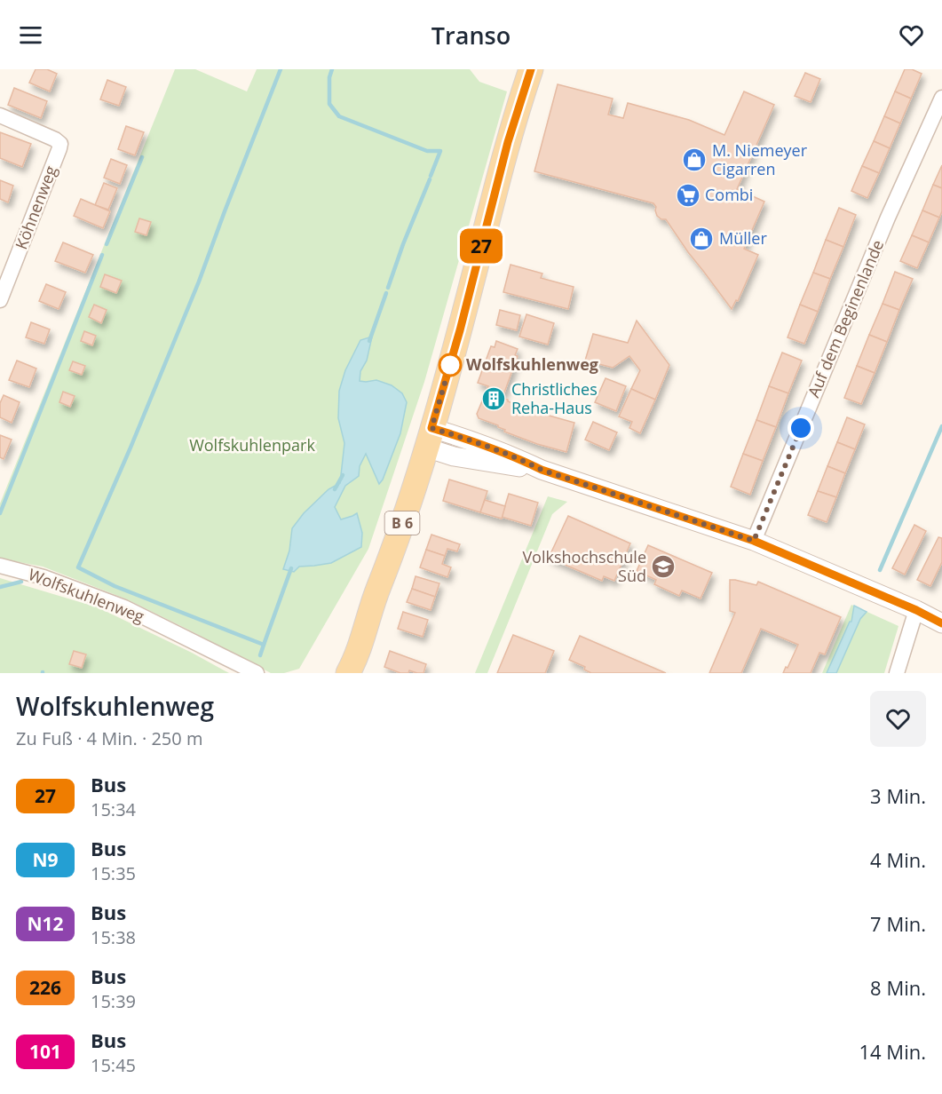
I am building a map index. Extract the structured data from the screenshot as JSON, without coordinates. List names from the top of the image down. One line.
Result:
{"streets":{"main road":["B 6"],"street":["Köhnenweg","Auf dem Beginenlande","Wolfskuhlenweg"]},"parks":["Wolfskuhlenpark"],"places":{"shop":["M. Niemeyer Cigarren","Müller"],"supermarket":["Combi"],"other":["Wolfskuhlenweg"],"building":["Christliches Reha-Haus"],"school or university":["Volkshochschule Süd"]},"lines":["bus line 27"],"page":{"header":"Transo","on_map":"27","heading":["Wolfskuhlenweg","Zu Fuß · 4 Min. · 250 m"],"list":[{"mark":"27","name":"Bus","note":"15:34","value":"3 Min."},{"mark":"N9","name":"Bus","note":"15:35","value":"4 Min."},{"mark":"N12","name":"Bus","note":"15:38","value":"7 Min."},{"mark":"226","name":"Bus","note":"15:39","value":"8 Min."},{"mark":"101","name":"Bus","note":"15:45","value":"14 Min."}]}}
